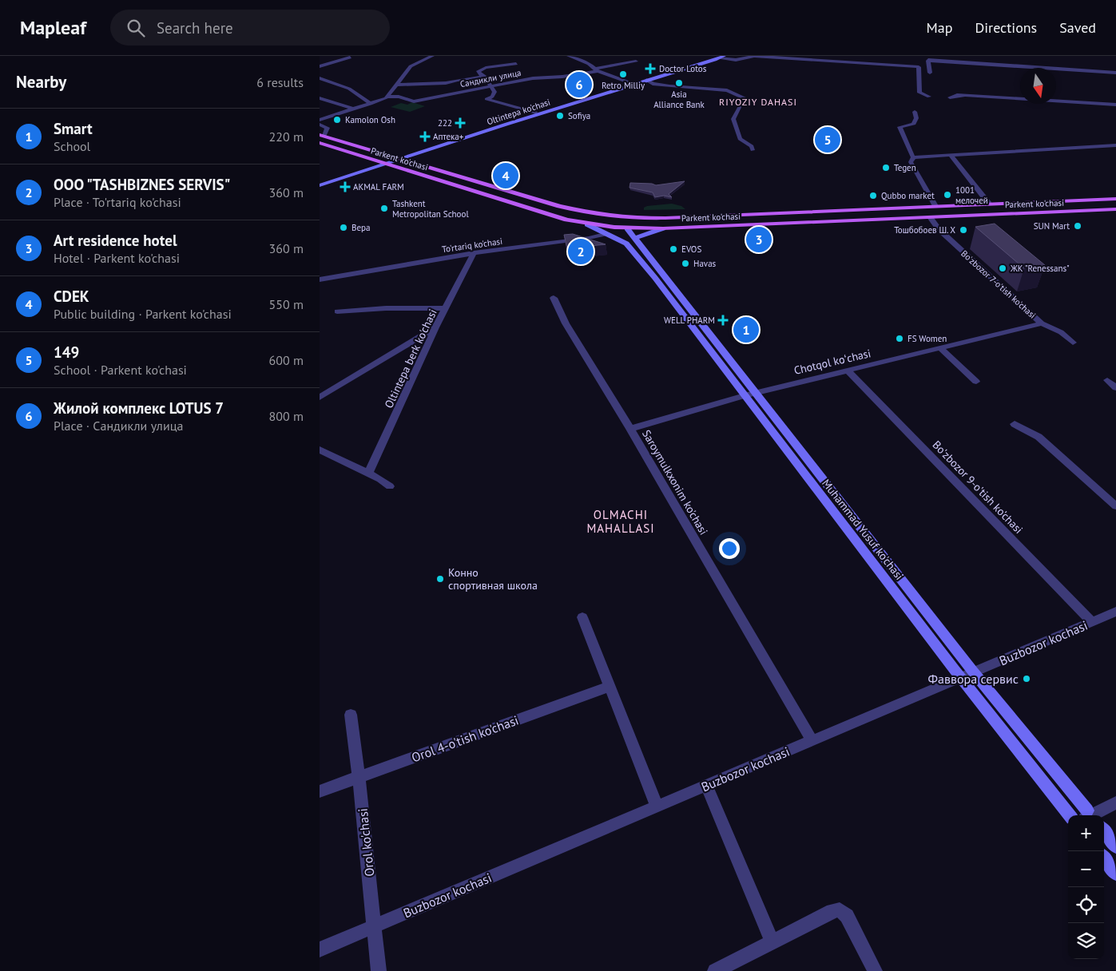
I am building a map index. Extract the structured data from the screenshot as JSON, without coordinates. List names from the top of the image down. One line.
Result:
{"streets":{"main road":["Parkent ko'chasi"],"street":["Сандикли улица","Oltintepa ko'chasi","To'rtariq ko'chasi","Bo'zbozor 7-o'tish ko'chasi","Oltintepa berk ko'chasi","Chotqol koʻchasi","Saroymulkxonim ko'chasi","Bo'zbozor 9-o'tish ko'chasi","Muhammad Yusuf ko'chasi","Buzbozor kochasi","Orol 4-o'tish ko'chasi","Orol ko'chasi"]},"crossings":[["Oltintepa ko'chasi","Parkent ko'chasi"],["Parkent ko'chasi","To'rtariq ko'chasi"],["Parkent ko'chasi","Bo'zbozor 7-o'tish ko'chasi"],["Parkent ko'chasi","Muhammad Yusuf ko'chasi"],["To'rtariq ko'chasi","Oltintepa berk ko'chasi"],["To'rtariq ko'chasi","Muhammad Yusuf ko'chasi"],["Bo'zbozor 7-o'tish ko'chasi","Chotqol koʻchasi"],["Chotqol koʻchasi","Saroymulkxonim ko'chasi"],["Chotqol koʻchasi","Bo'zbozor 9-o'tish ko'chasi"],["Chotqol koʻchasi","Muhammad Yusuf ko'chasi"],["Saroymulkxonim ko'chasi","Buzbozor kochasi"],["Bo'zbozor 9-o'tish ko'chasi","Buzbozor kochasi"],["Muhammad Yusuf ko'chasi","Buzbozor kochasi"],["Buzbozor kochasi","Orol ko'chasi"],["Orol 4-o'tish ko'chasi","Orol ko'chasi"]],"districts":["RIYOZIY DAHASI","OLMACHI MAHALLASI"],"places":{"health":["Doctor Lotos","222","Аптека+","AKMAL FARM","WELL PHARM"],"other":["Retro Milliy","Asia Alliance Bank","Sofiya","Kamolon Osh","Tegen","1001 мелочей","Qubbo market","Tashkent Metropolitan School","SUN Mart","Вера","Тошбобоев Ш. Х","EVOS","Havas","ЖК \"Renessans\"","FS Women","Конно спортивная школа","Фаввора сервис"]},"north":"bottom","page":{"header":"Mapleaf","search":"Search here","nav":["Map","Directions","Saved"],"heading":["Nearby","6 results"],"pins":["6","5","4","3","2","1"],"list":[{"mark":"1","name":"Smart","note":"School","value":"220 m"},{"mark":"2","name":"ООО \"TASHBIZNES SERVIS\"","note":"Place · To'rtariq ko'chasi","value":"360 m"},{"mark":"3","name":"Art residence hotel","note":"Hotel · Parkent ko'chasi","value":"360 m"},{"mark":"4","name":"CDEK","note":"Public building · Parkent ko'chasi","value":"550 m"},{"mark":"5","name":"149","note":"School · Parkent ko'chasi","value":"600 m"},{"mark":"6","name":"Жилой комплекс LOTUS 7","note":"Place · Сандикли улица","value":"800 m"}],"map_buttons":["+","−"]}}
